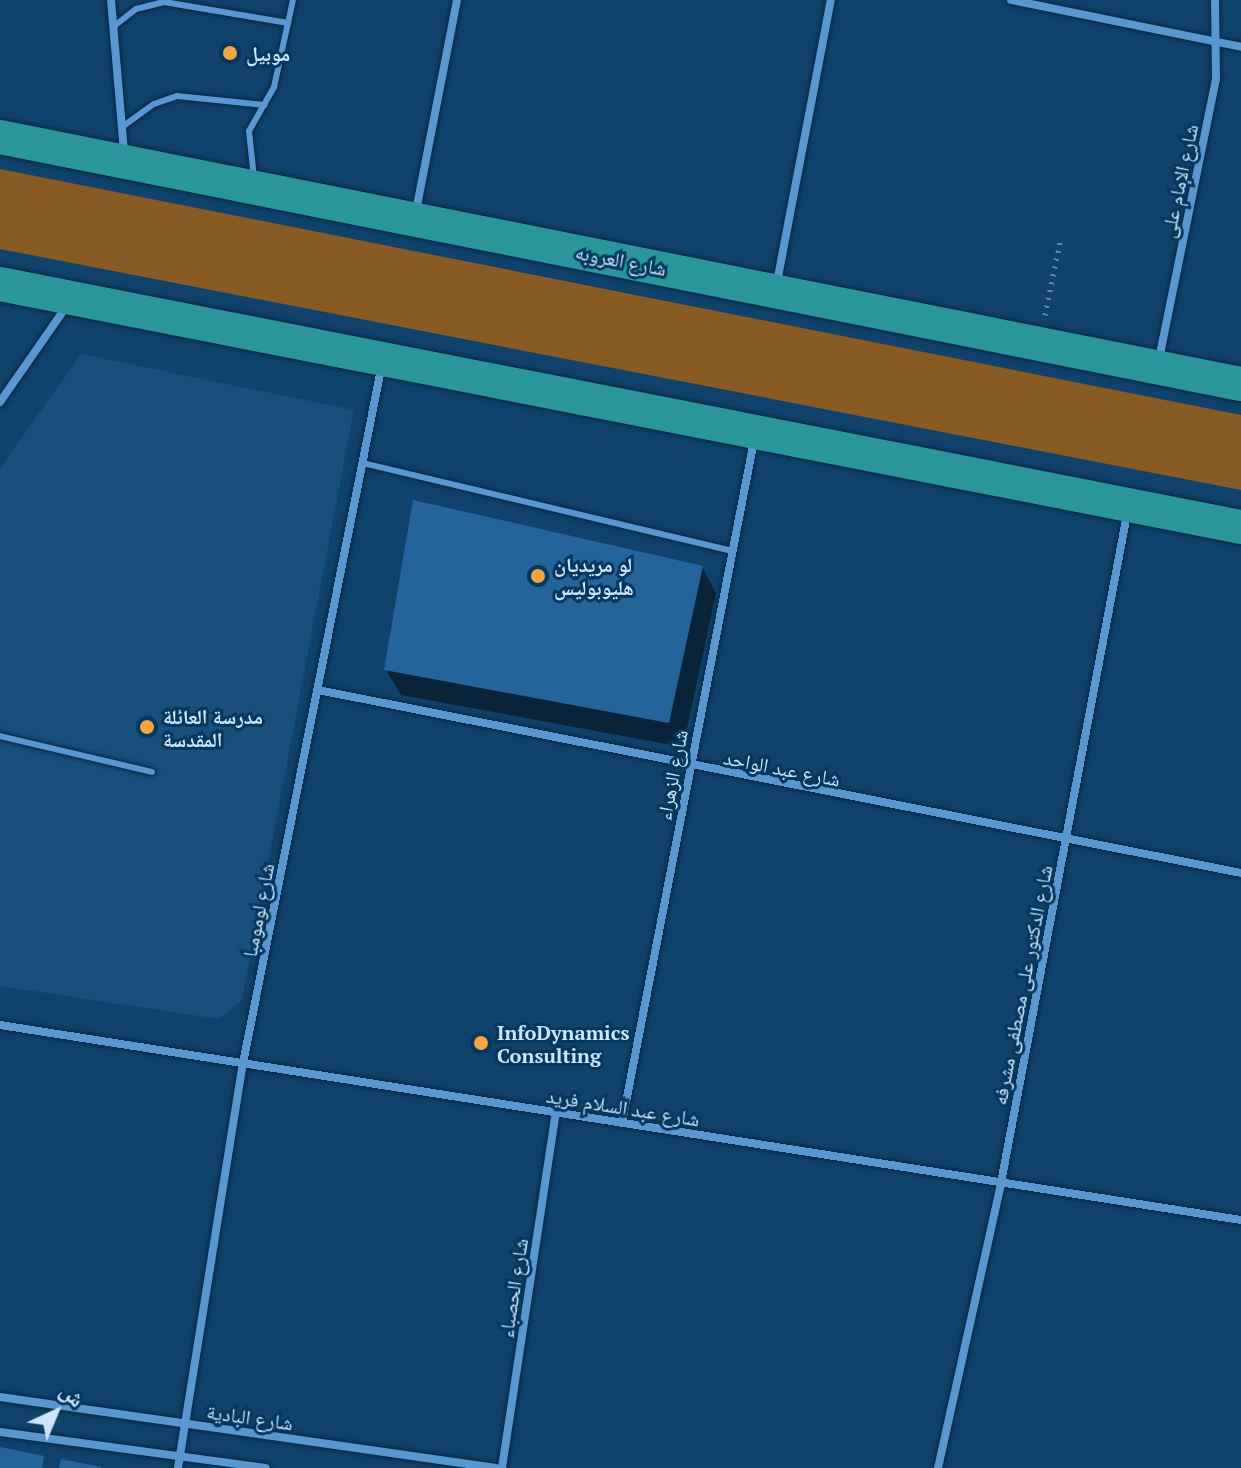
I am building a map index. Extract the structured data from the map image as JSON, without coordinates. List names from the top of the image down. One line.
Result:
{"streets":{"highway":["شارع العروبه"],"street":["شارع الإمام على","شارع عبد الواحد","شارع الزهراء","شارع لومومبا","شارع الدكتور على مصطفى مشرفه","شارع عبد السلام فريد","شارع الحصباء","شارع البادية"]},"crossings":[["شارع الإمام على","شارع العروبه"],["شارع عبد الواحد","شارع الزهراء"],["شارع عبد الواحد","شارع لومومبا"],["شارع عبد الواحد","شارع الدكتور على مصطفى مشرفه"],["شارع الزهراء","شارع عبد السلام فريد"],["شارع لومومبا","شارع عبد السلام فريد"],["شارع لومومبا","شارع البادية"],["شارع الدكتور على مصطفى مشرفه","شارع عبد السلام فريد"],["شارع عبد السلام فريد","شارع الحصباء"],["شارع الحصباء","شارع البادية"]],"places":["موبيل","لو مريديان هليوبوليس","مدرسة العائلة المقدسة","InfoDynamics Consulting"],"north":"top right"}
